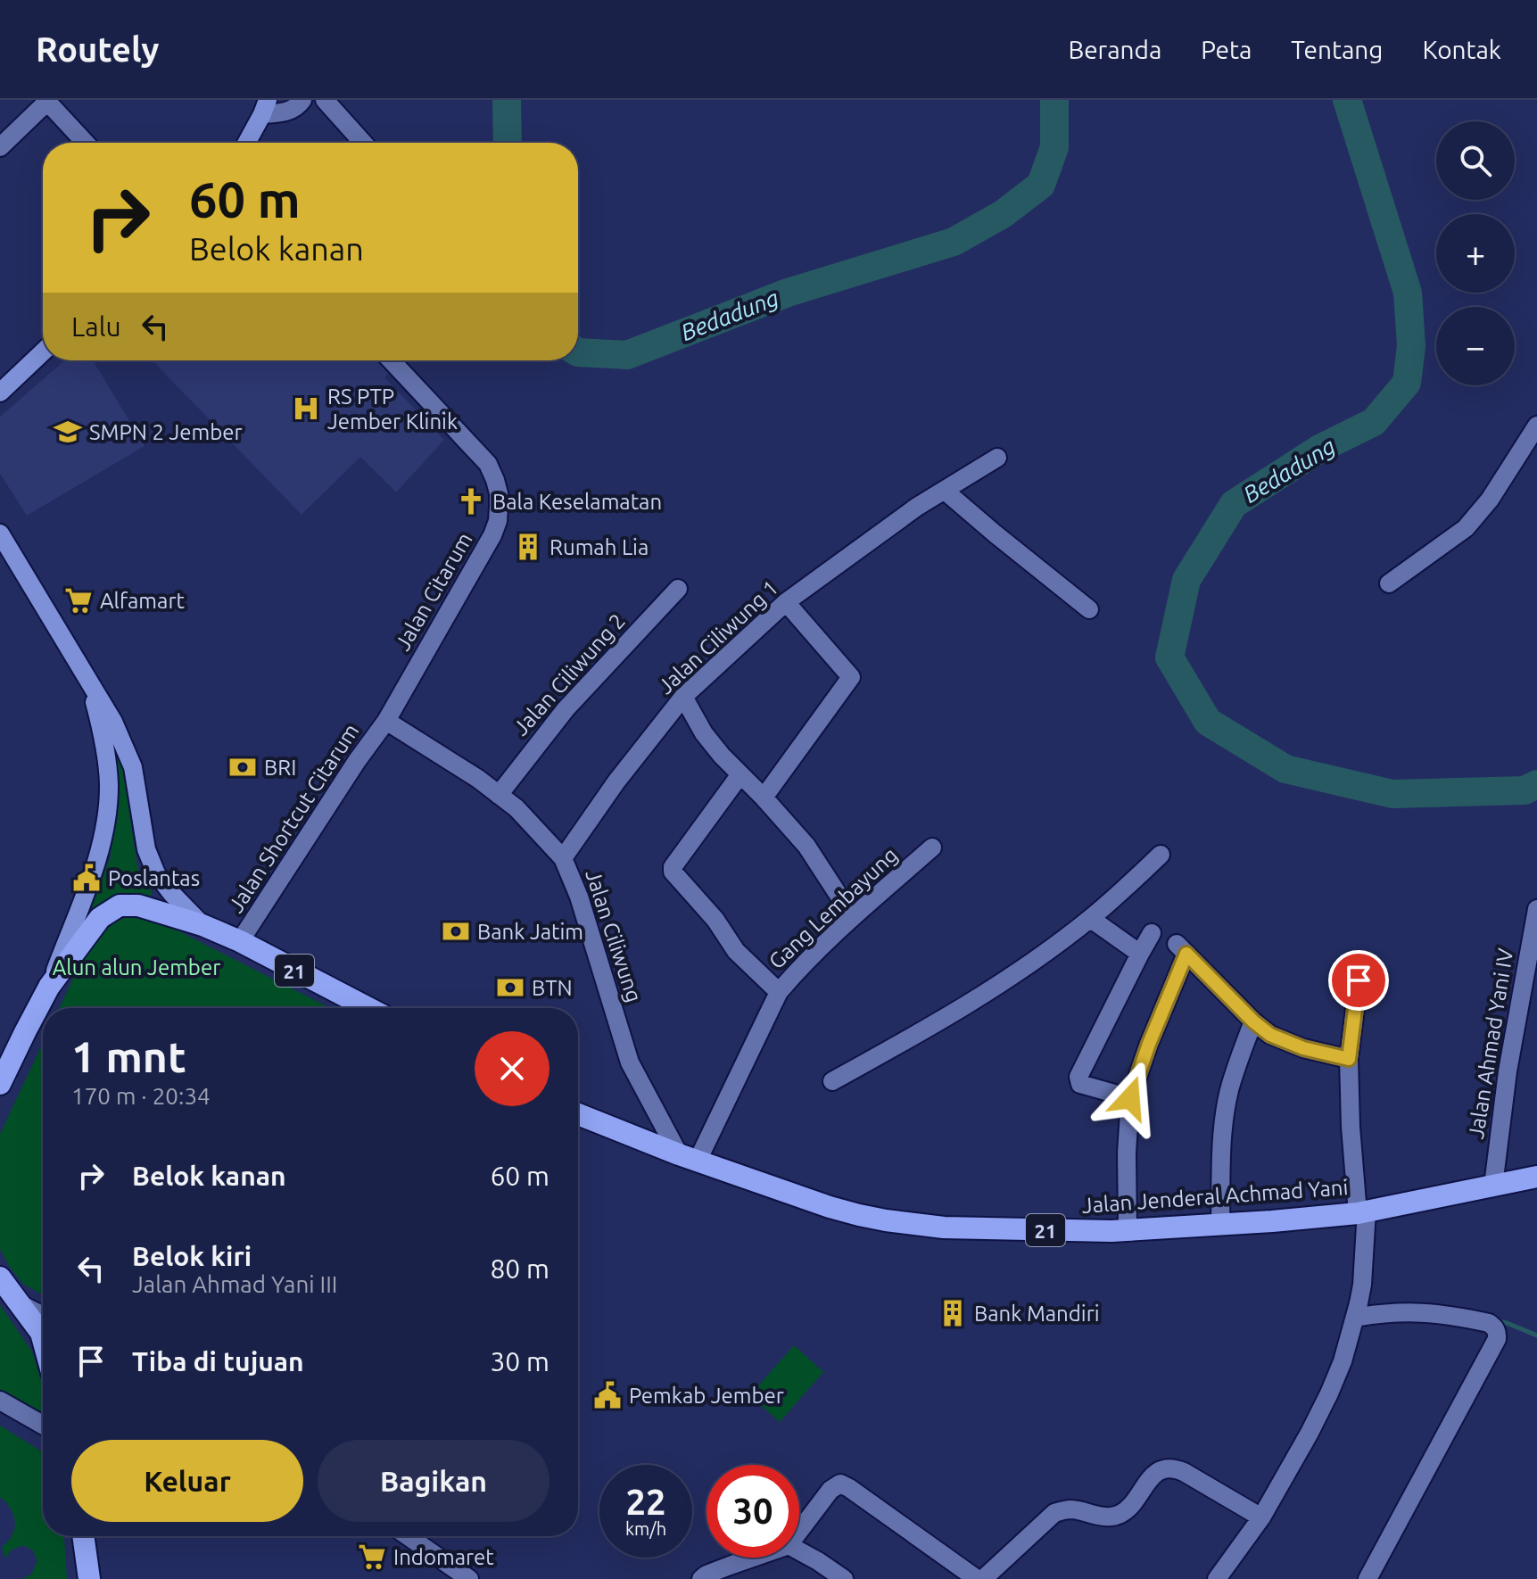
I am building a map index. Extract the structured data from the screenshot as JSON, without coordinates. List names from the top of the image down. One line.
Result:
{"streets":{"highway":["21","Jalan Jenderal Achmad Yani"],"street":["Jalan Citarum","Jalan Ciliwung 1","Jalan Ciliwung 2","Jalan Shortcut Citarum","Gang Lembayung","Jalan Ciliwung","Jalan Ahmad Yani IV"]},"crossings":[["Jalan Citarum","Jalan Shortcut Citarum"],["Jalan Citarum","Jalan Ciliwung"],["Jalan Ciliwung 1","Jalan Ciliwung"],["Jalan Ciliwung 2","Jalan Ciliwung"],["Jalan Shortcut Citarum","Jalan Ciliwung"],["Jalan Shortcut Citarum","21"],["Gang Lembayung","Jalan Ciliwung"],["Gang Lembayung","Jalan Jenderal Achmad Yani"],["Jalan Ciliwung","Jalan Jenderal Achmad Yani"],["Jalan Ahmad Yani IV","Jalan Jenderal Achmad Yani"]],"water":["Bedadung"],"parks":["Alun alun Jember"],"places":{"hospital":["RS PTP Jember Klinik"],"school or university":["SMPN 2 Jember"],"church":["Bala Keselamatan"],"building":["Rumah Lia","Bank Mandiri"],"supermarket":["Alfamart","Indomaret"],"bank":["BRI","Bank Jatim","BTN"],"public building":["Poslantas","Pemkab Jember"]},"page":{"header":"Routely","nav":["Beranda","Peta","Tentang","Kontak"],"map_buttons":["+","−"],"turn":["60 m","Belok kanan"],"then":"Lalu","heading":["1 mnt","170 m · 20:34"],"list":[{"name":"Belok kanan","value":"60 m"},{"name":"Belok kiri","note":"Jalan Ahmad Yani III","value":"80 m"},{"name":"Tiba di tujuan","value":"30 m"}],"buttons":["Keluar","Bagikan"],"speed":"22 km/h","limit":"30"}}
